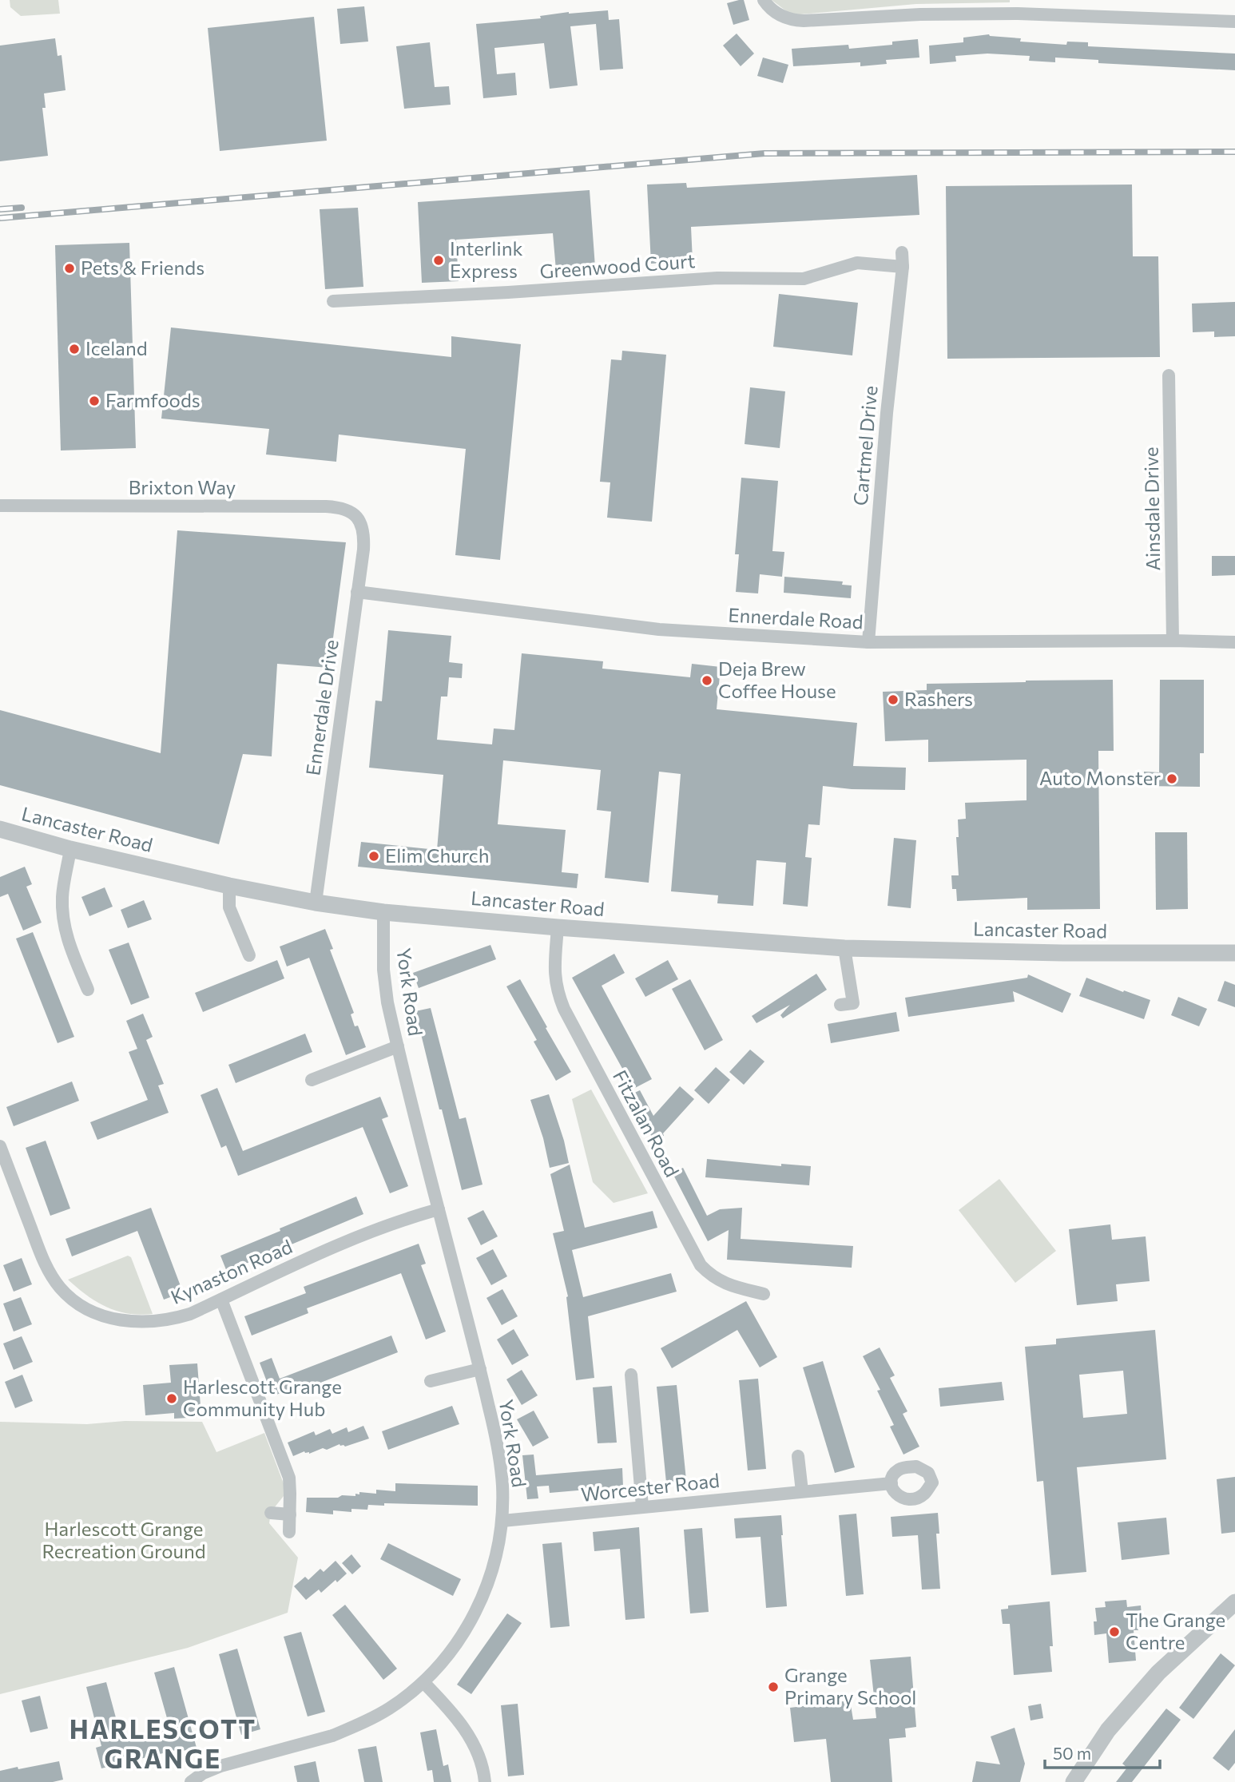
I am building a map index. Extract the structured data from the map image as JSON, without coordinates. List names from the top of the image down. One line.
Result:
{"streets":{"street":["Greenwood Court","Cartmel Drive","Brixton Way","Ainsdale Drive","Ennerdale Road","Ennerdale Drive","Lancaster Road","York Road","Fitzalan Road","Kynaston Road","Worcester Road"]},"crossings":[["Greenwood Court","Cartmel Drive"],["Cartmel Drive","Ennerdale Road"],["Brixton Way","Ennerdale Drive"],["Ainsdale Drive","Ennerdale Road"],["Ennerdale Road","Ennerdale Drive"],["Ennerdale Drive","Lancaster Road"],["Lancaster Road","York Road"],["Lancaster Road","Fitzalan Road"],["York Road","Kynaston Road"],["York Road","Worcester Road"]],"districts":["HARLESCOTT GRANGE"],"parks":["Harlescott Grange Recreation Ground"],"places":["Interlink Express","Pets & Friends","Iceland","Farmfoods","Deja Brew Coffee House","Rashers","Auto Monster","Elim Church","Harlescott Grange Community Hub","The Grange Centre","Grange Primary School"],"scale_bar":"50 m"}
